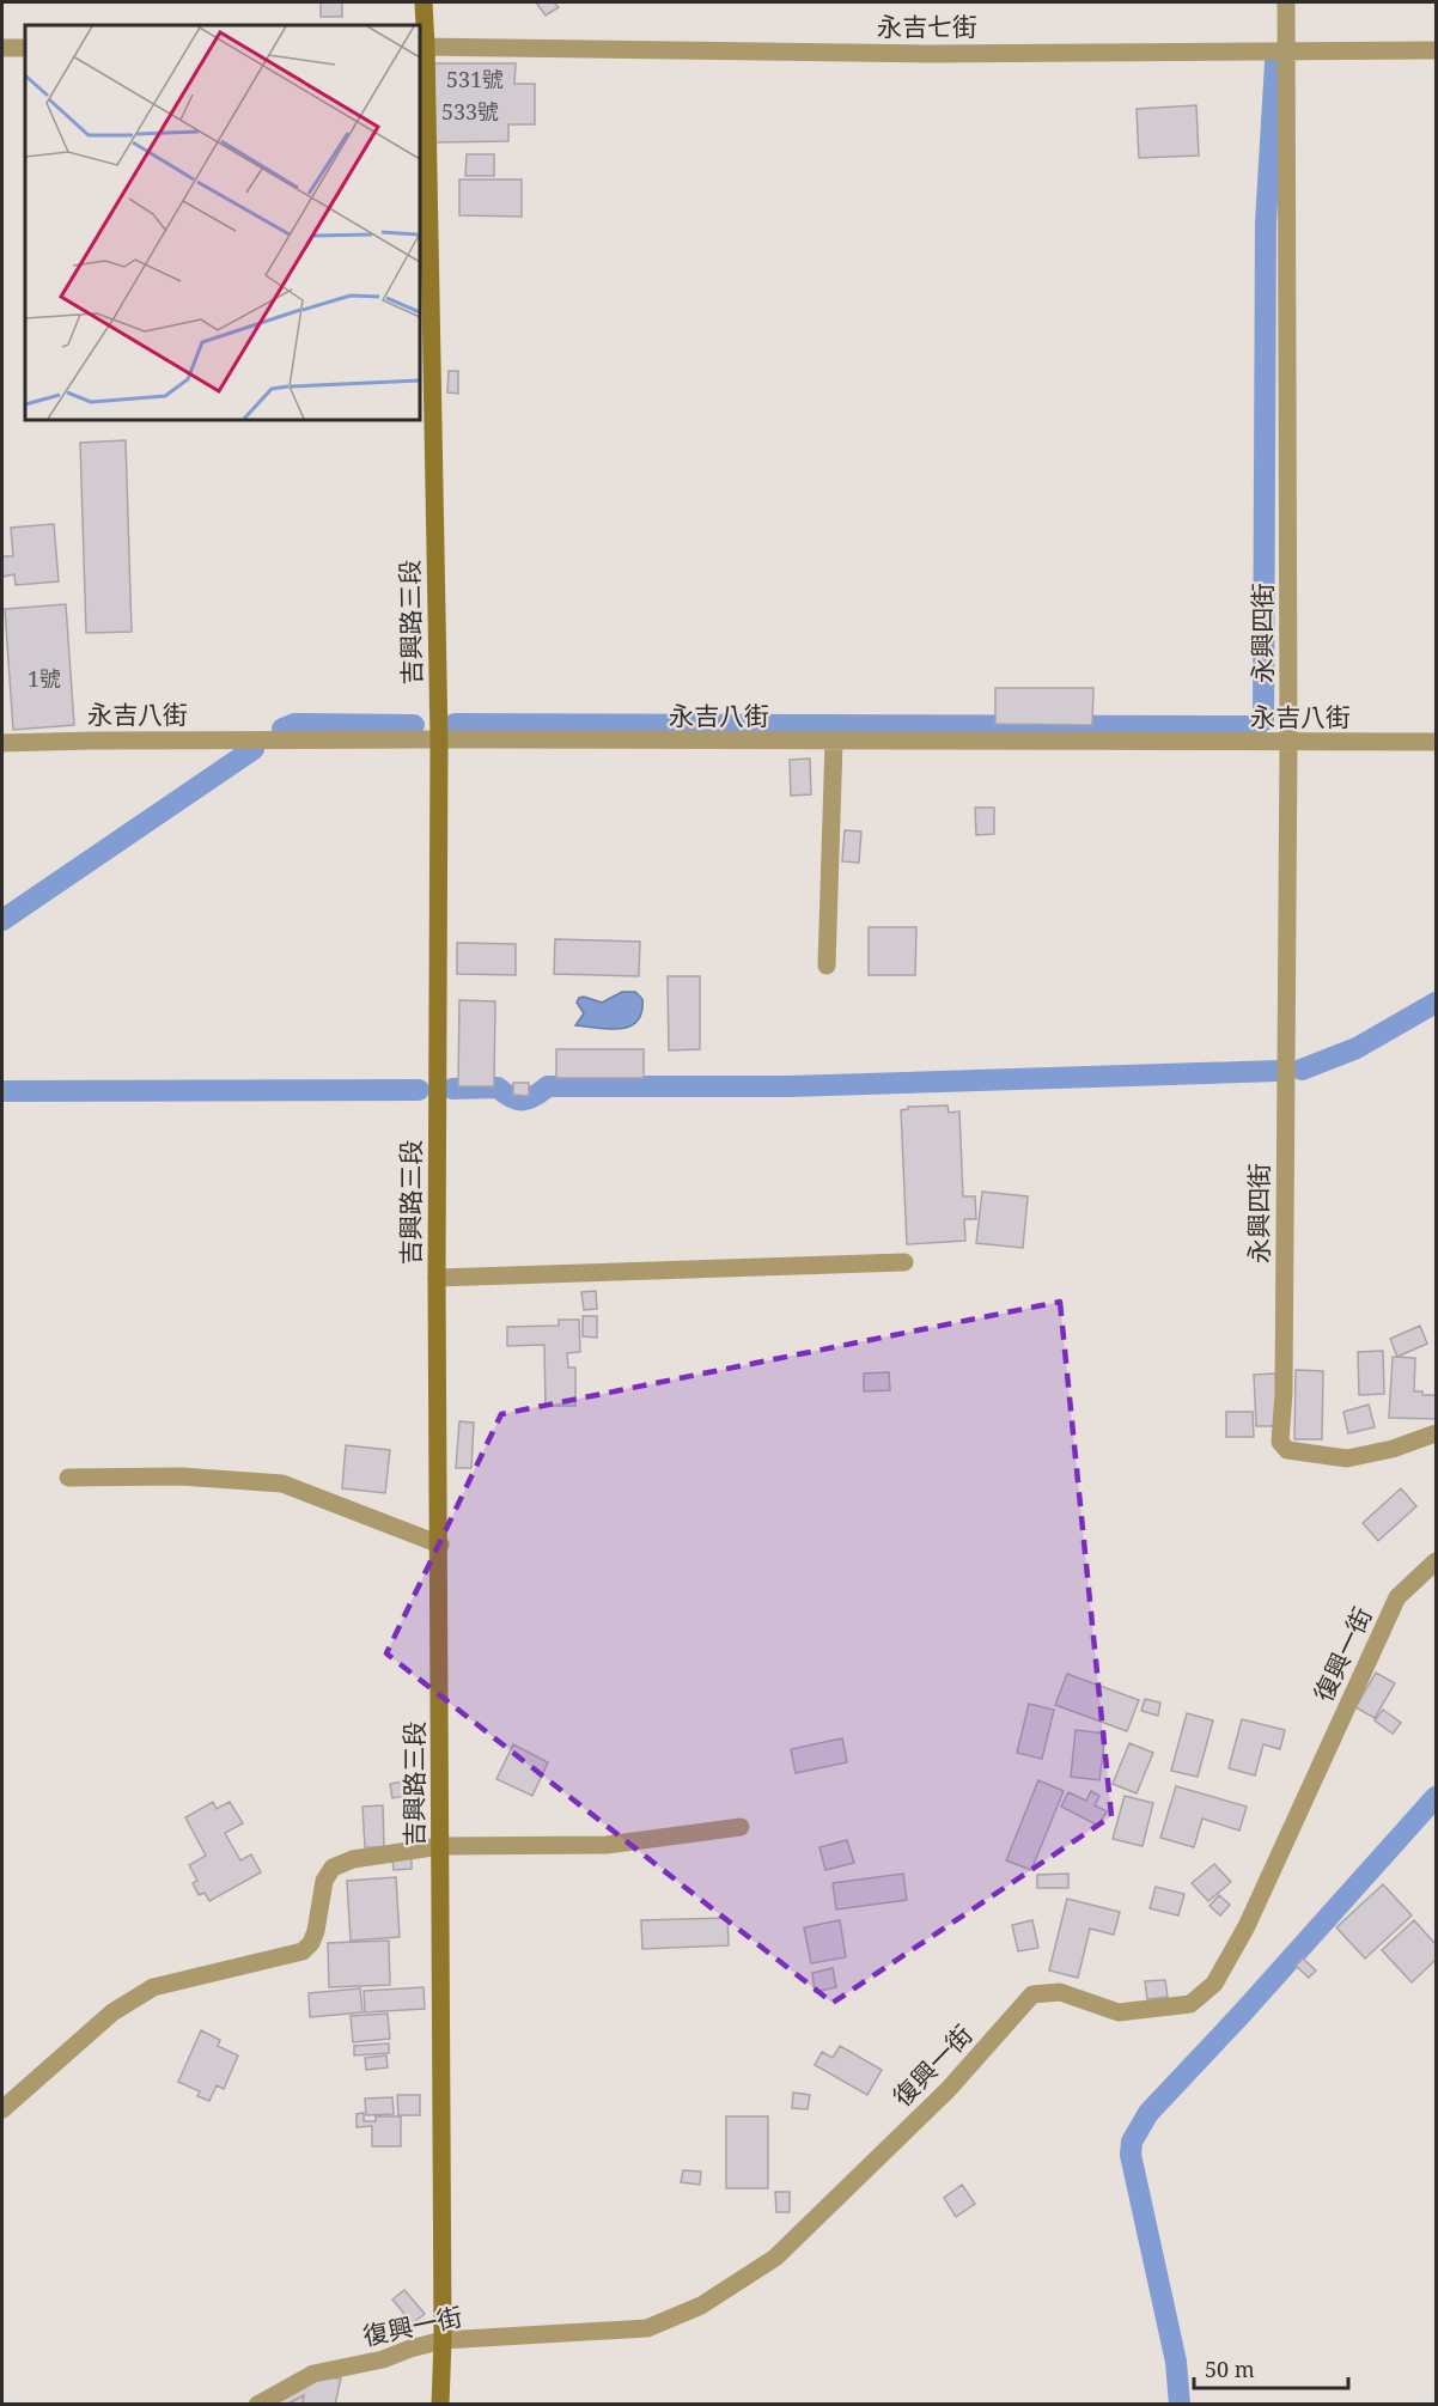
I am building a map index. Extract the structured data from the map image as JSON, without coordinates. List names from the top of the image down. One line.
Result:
{"streets":{"street":["永吉七街","吉興路三段","永興四街","永吉八街","復興一街"]},"crossings":[["永吉七街","吉興路三段"],["永吉七街","永興四街"],["吉興路三段","永吉八街"],["吉興路三段","復興一街"],["永興四街","永吉八街"]],"house_numbers":["531號","533號","1號"],"scale_bar":"50 m"}
